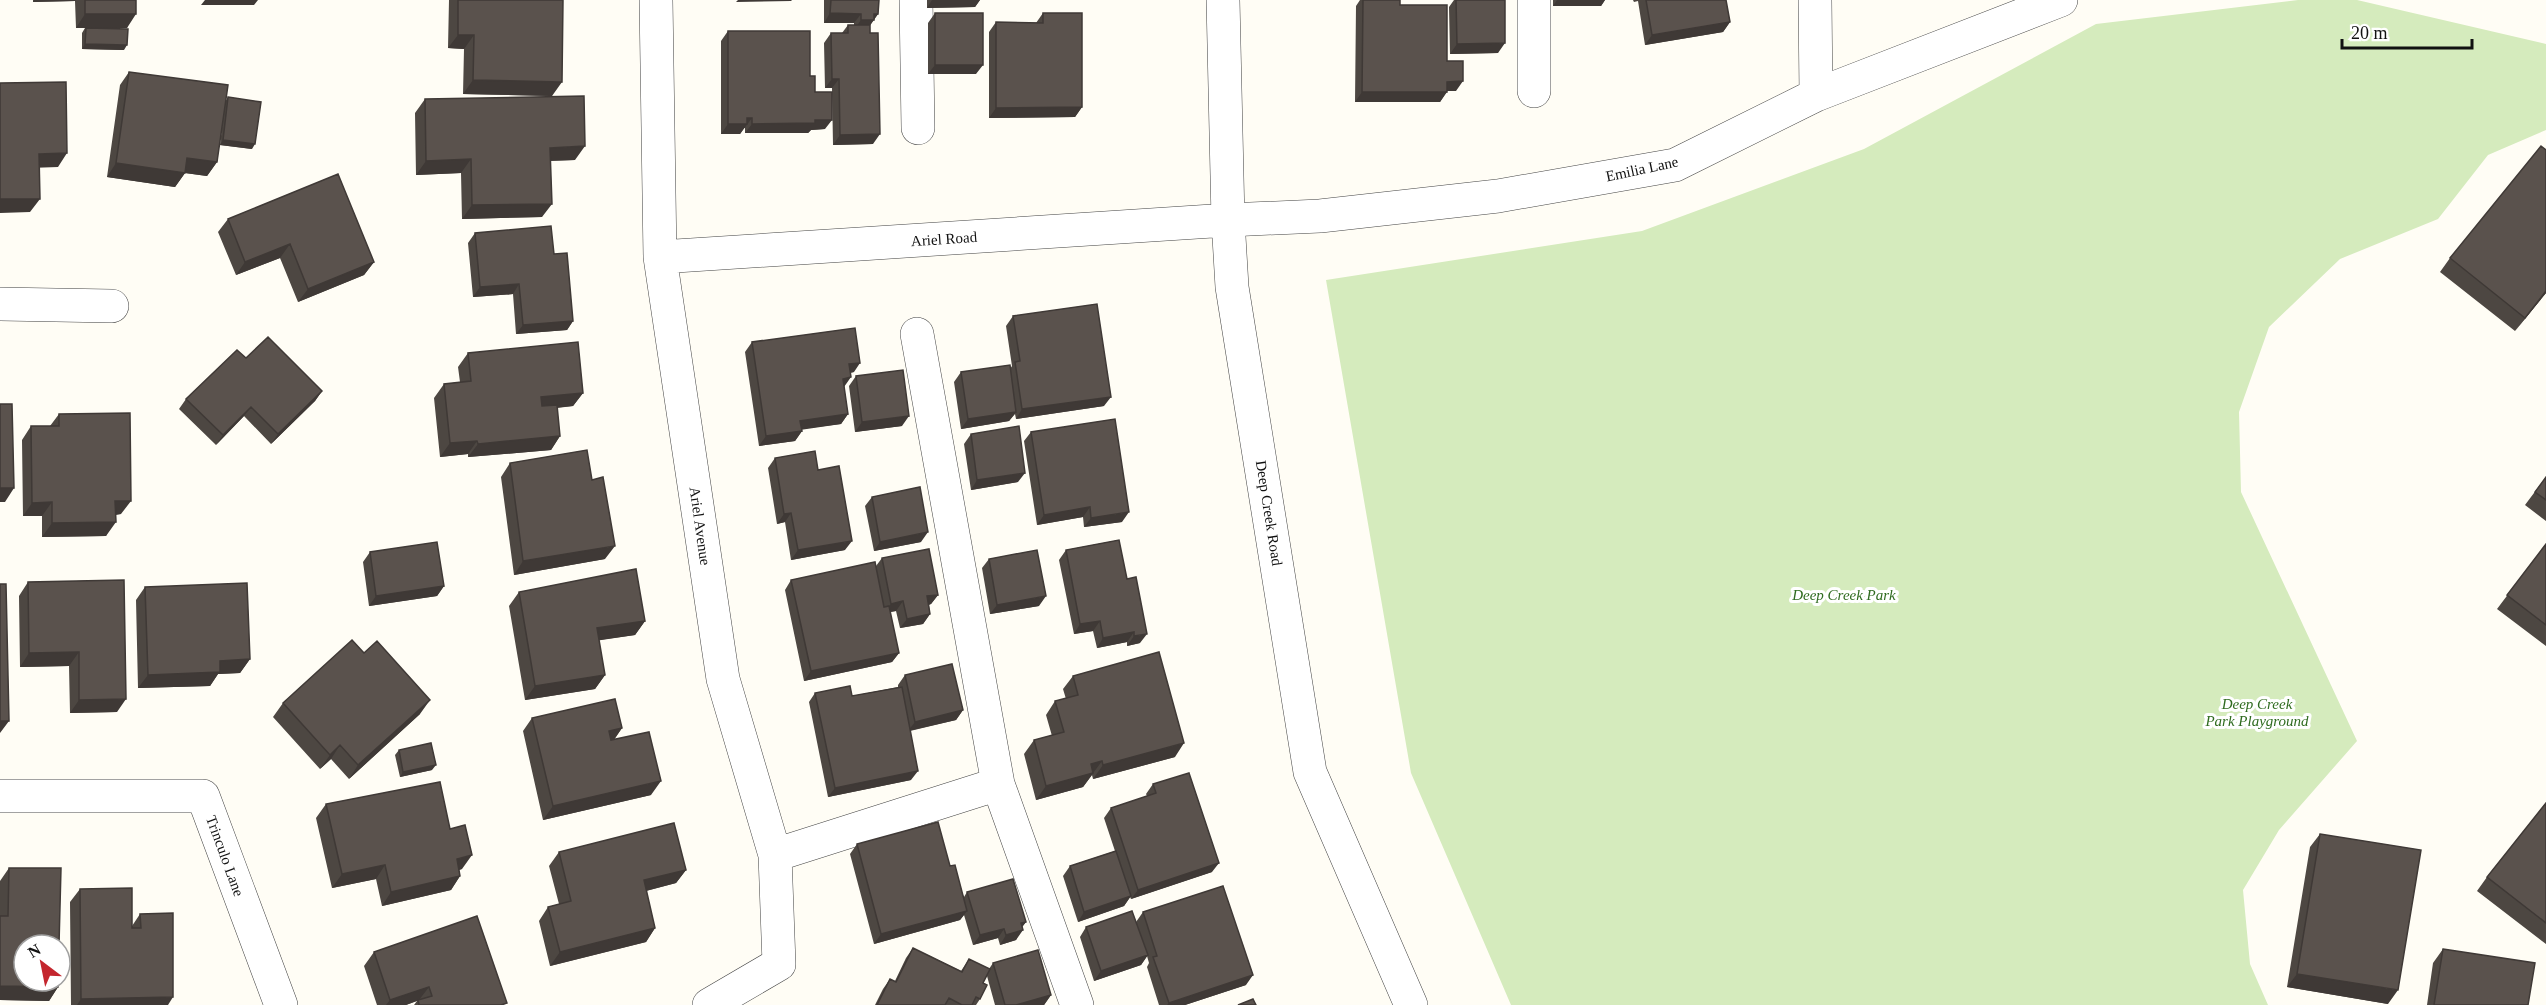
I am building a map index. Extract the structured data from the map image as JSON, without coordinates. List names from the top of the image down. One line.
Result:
{"streets":{"street":["Emilia Lane","Ariel Road","Deep Creek Road","Ariel Avenue","Trinculo Lane"]},"crossings":[["Emilia Lane","Ariel Road"],["Emilia Lane","Deep Creek Road"],["Ariel Road","Deep Creek Road"],["Ariel Road","Ariel Avenue"]],"parks":["Deep Creek Park","Deep Creek Park Playground"],"scale_bar":"20 m","north":"top left"}
